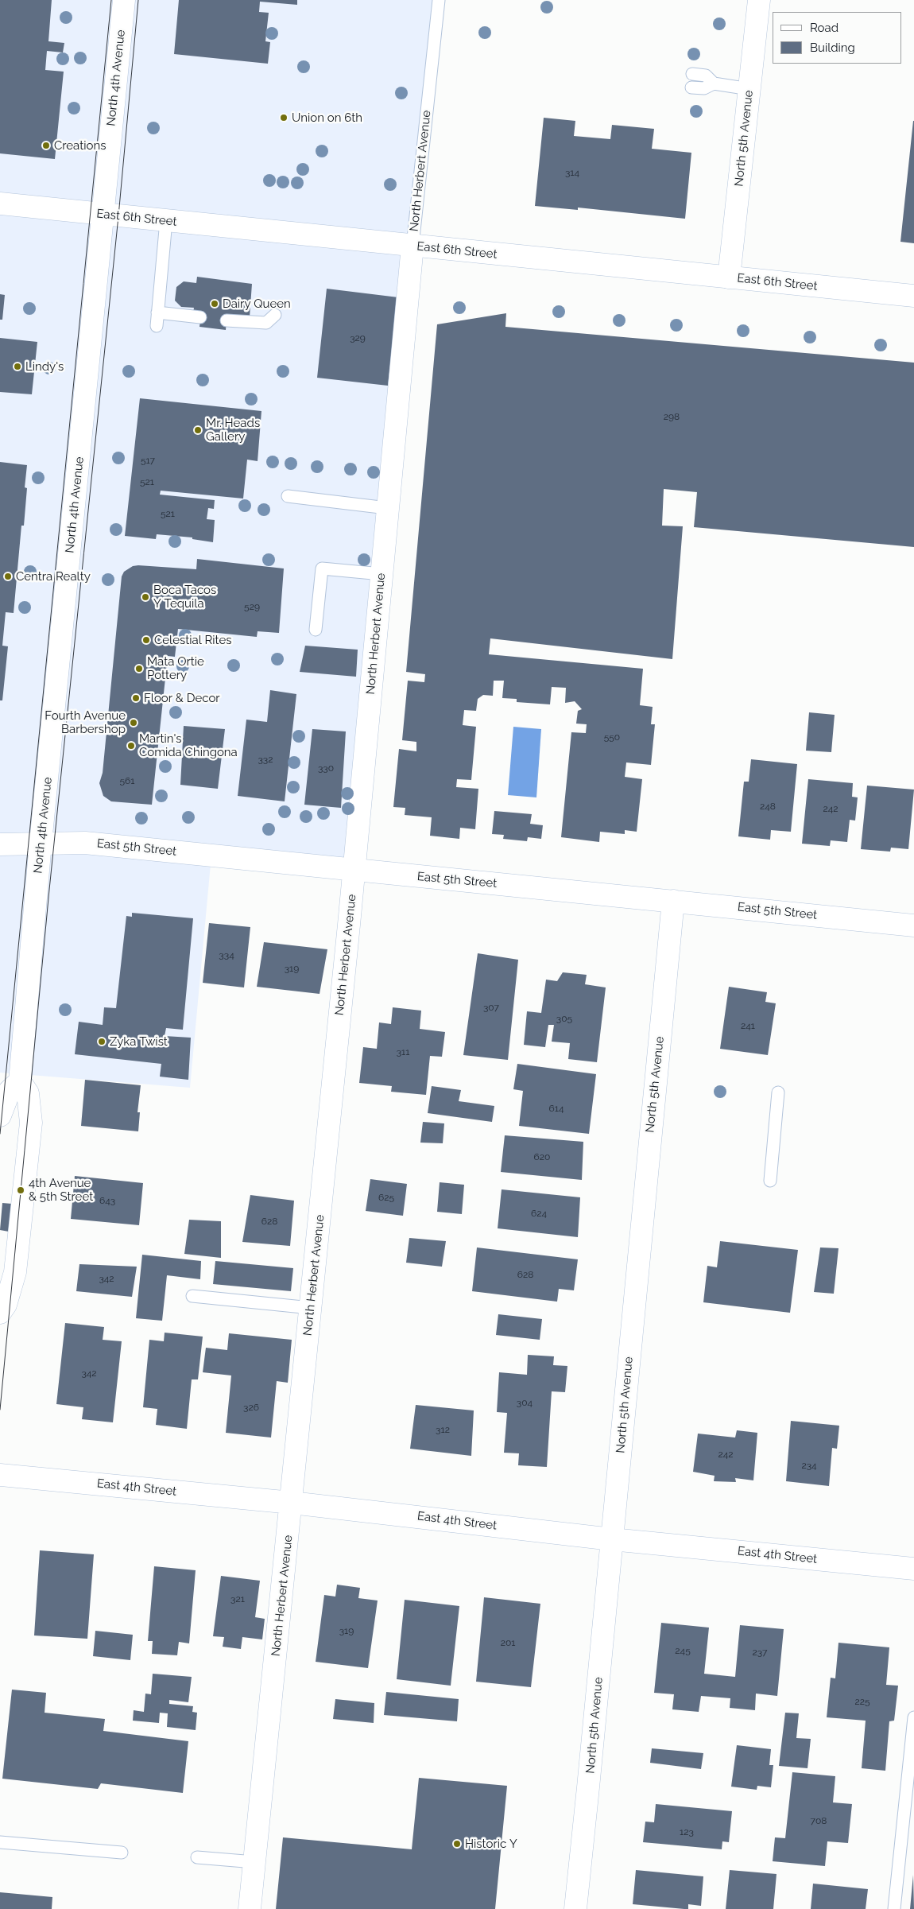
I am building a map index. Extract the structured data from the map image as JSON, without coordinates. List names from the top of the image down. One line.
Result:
{"streets":{"street":["North 4th Avenue","North 5th Avenue","North Herbert Avenue","East 6th Street","East 5th Street","East 4th Street"]},"crossings":[["North 4th Avenue","East 6th Street"],["North 4th Avenue","East 5th Street"],["North 5th Avenue","East 6th Street"],["North 5th Avenue","East 5th Street"],["North 5th Avenue","East 4th Street"],["North Herbert Avenue","East 6th Street"],["North Herbert Avenue","East 5th Street"],["North Herbert Avenue","East 4th Street"]],"places":["Union on 6th","Creations","Dairy Queen","Lindy's","Mr. Heads Gallery","Centra Realty","Boca Tacos Y Tequila","Celestial Rites","Mata Ortie Pottery","Floor & Decor","Fourth Avenue Barbershop","Martin's Comida Chingona","Zyka Twist","4th Avenue & 5th Street","Historic Y"],"house_numbers":["314","329","298","517","521","521","529","550","332","330","561","248","242","334","319","307","305","241","311","614","620","625","643","624","628","628","342","342","304","326","312","242","234","321","319","201","245","237","225","708","123"],"legend":["Road","Building"]}
